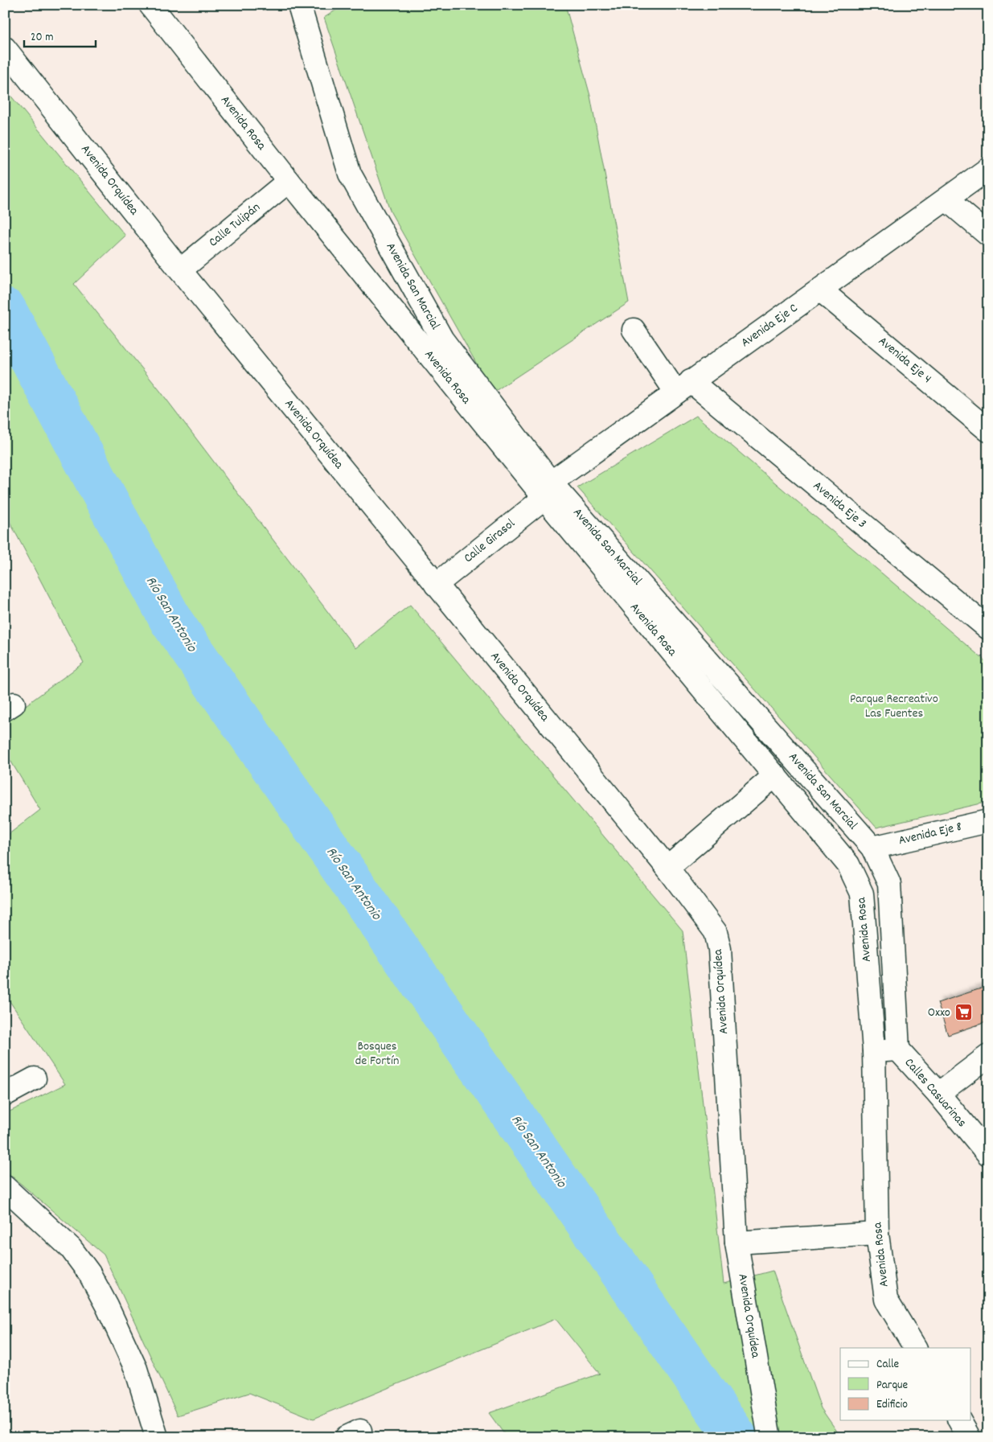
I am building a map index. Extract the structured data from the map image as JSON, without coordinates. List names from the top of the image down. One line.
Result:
{"streets":{"street":["Avenida Rosa","Avenida Orquídea","Calle Tulipán","Avenida San Marcial","Avenida Eje C","Avenida Eje 4","Avenida Eje 3","Calle Girasol","Avenida Eje 8","Calles Casuarinas"]},"crossings":[["Avenida Rosa","Calle Tulipán"],["Avenida Rosa","Avenida San Marcial"],["Avenida Rosa","Avenida Eje C"],["Avenida Rosa","Calle Girasol"],["Avenida Orquídea","Calle Tulipán"],["Avenida Orquídea","Calle Girasol"],["Avenida San Marcial","Avenida Eje C"],["Avenida San Marcial","Calle Girasol"],["Avenida San Marcial","Avenida Eje 8"],["Avenida San Marcial","Calles Casuarinas"],["Avenida Eje C","Avenida Eje 4"],["Avenida Eje C","Avenida Eje 3"],["Avenida Eje C","Calle Girasol"]],"water":["Río San Antonio"],"parks":["Parque Recreativo Las Fuentes","Bosques de Fortín"],"places":{"supermarket":["Oxxo"]},"legend":["Calle","Parque","Edificio"],"scale_bar":"20 m"}
